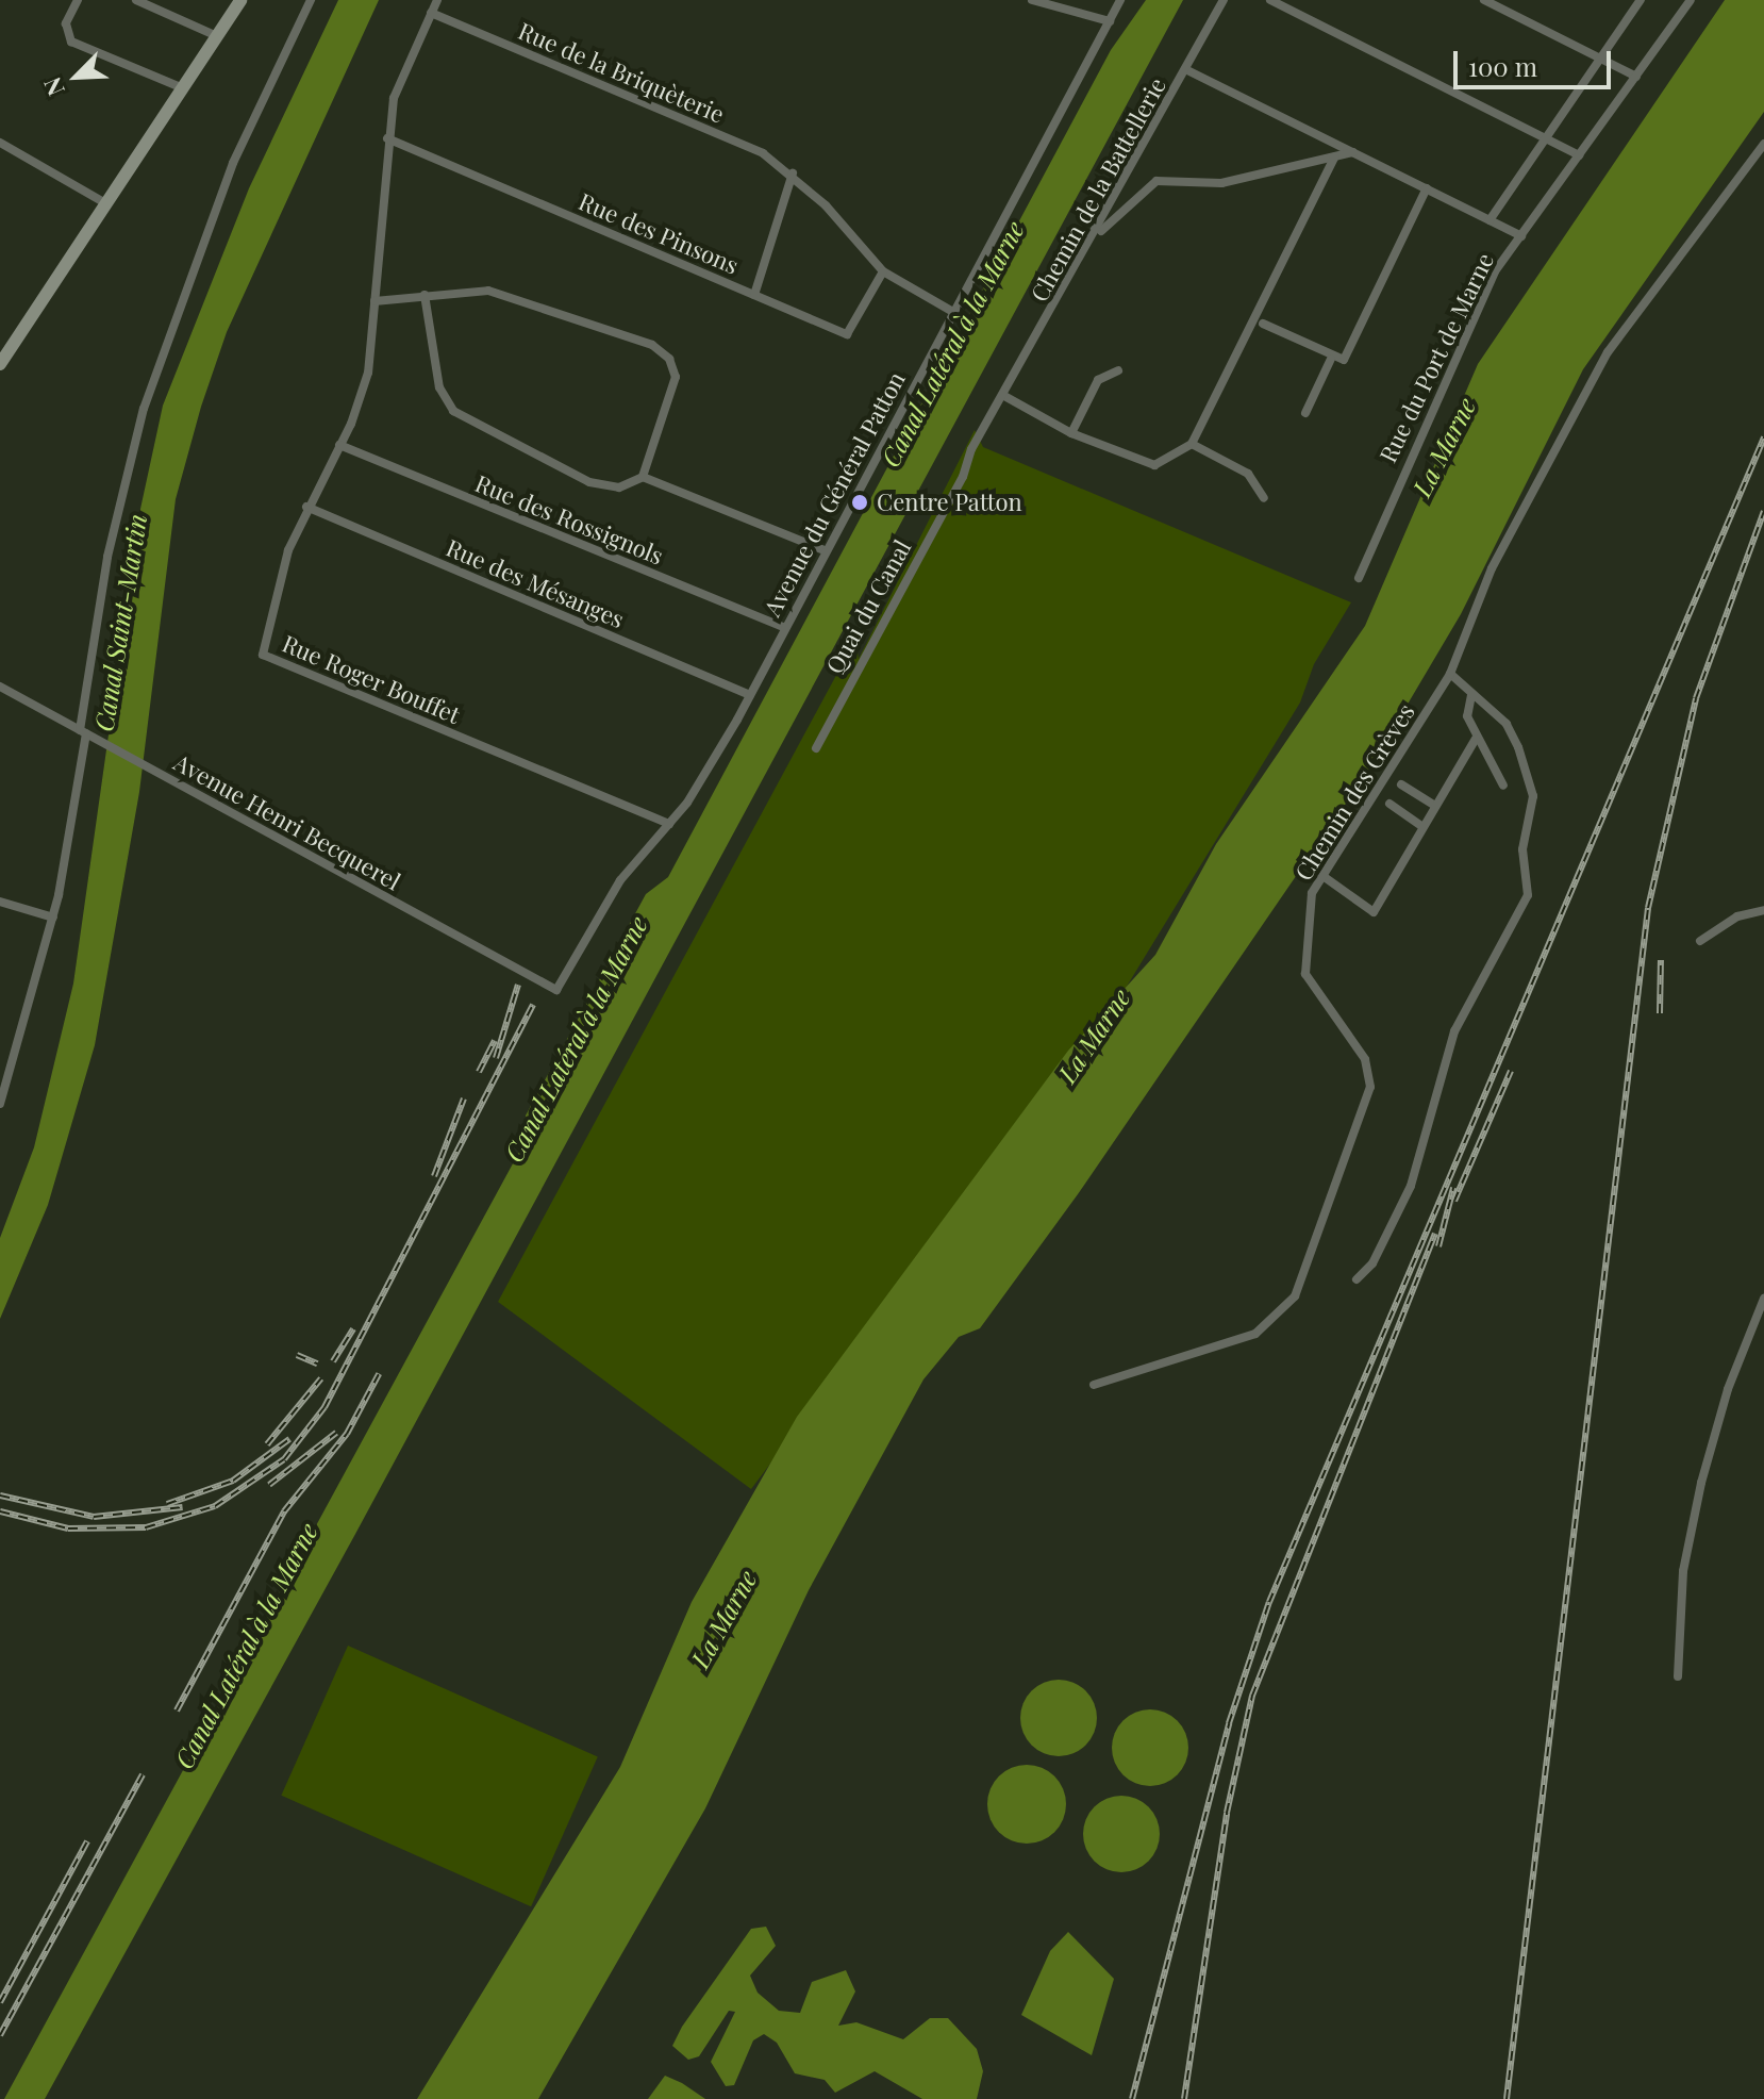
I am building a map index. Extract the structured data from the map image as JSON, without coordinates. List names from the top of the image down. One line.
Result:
{"streets":{"street":["Rue de la Briquèterie","Chemin de la Battellerie","Rue des Pinsons","Rue du Port de Marne","Avenue du Général Patton","Rue des Rossignols","Rue des Mésanges","Quai du Canal","Rue Roger Bouffet","Chemin des Grèves","Avenue Henri Becquerel"]},"crossings":[["Rue de la Briquèterie","Rue des Pinsons"],["Rue de la Briquèterie","Avenue du Général Patton"],["Rue de la Briquèterie","Rue Roger Bouffet"],["Chemin de la Battellerie","Quai du Canal"],["Rue des Pinsons","Rue Roger Bouffet"],["Avenue du Général Patton","Rue des Rossignols"],["Avenue du Général Patton","Rue des Mésanges"],["Avenue du Général Patton","Rue Roger Bouffet"],["Avenue du Général Patton","Avenue Henri Becquerel"],["Rue des Rossignols","Rue Roger Bouffet"],["Rue des Mésanges","Rue Roger Bouffet"]],"water":["Canal Latéral à la Marne","La Marne","Canal Saint-Martin"],"places":["Centre Patton"],"scale_bar":"100 m","north":"bottom left"}
